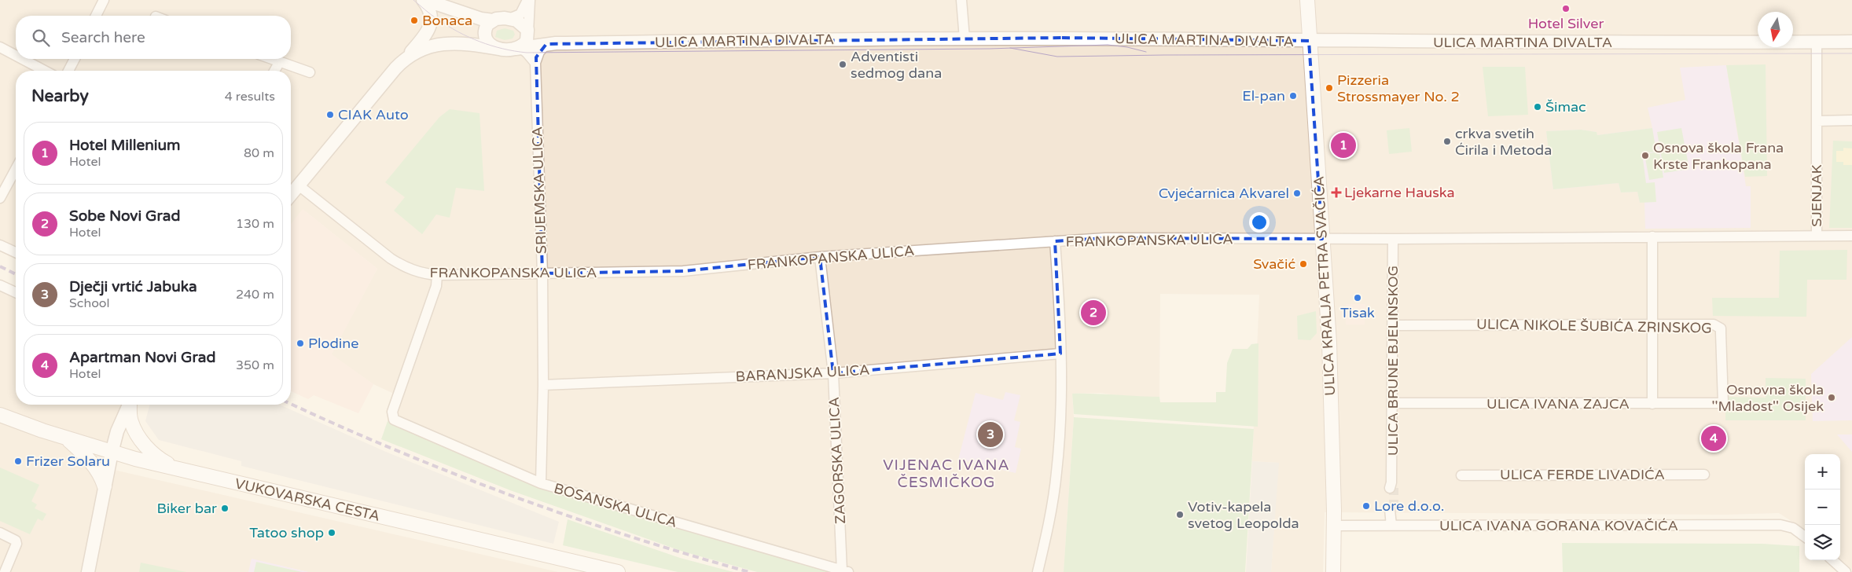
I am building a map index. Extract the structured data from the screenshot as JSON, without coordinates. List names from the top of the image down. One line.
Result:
{"streets":{"main road":["ULICA KRALJA PETRA SVAČIĆA","VUKOVARSKA CESTA"],"street":["ULICA MARTINA DIVALTA","SRIJEMSKA ULICA","SJENJAK","FRANKOPANSKA ULICA","ULICA NIKOLE ŠUBIĆA ZRINSKOG","ULICA BRUNE BJELINSKOG","BARANJSKA ULICA","ULICA IVANA ZAJCA","ZAGORSKA ULICA","ULICA FERDE LIVADIĆA","BOSANSKA ULICA","ULICA IVANA GORANA KOVAČIĆA"]},"crossings":[["ULICA MARTINA DIVALTA","SJENJAK"],["ULICA MARTINA DIVALTA","ULICA KRALJA PETRA SVAČIĆA"],["SRIJEMSKA ULICA","FRANKOPANSKA ULICA"],["SRIJEMSKA ULICA","BARANJSKA ULICA"],["SRIJEMSKA ULICA","BOSANSKA ULICA"],["SJENJAK","FRANKOPANSKA ULICA"],["FRANKOPANSKA ULICA","ULICA KRALJA PETRA SVAČIĆA"],["FRANKOPANSKA ULICA","ULICA BRUNE BJELINSKOG"],["FRANKOPANSKA ULICA","ZAGORSKA ULICA"],["FRANKOPANSKA ULICA","BOSANSKA ULICA"],["ULICA KRALJA PETRA SVAČIĆA","ULICA IVANA GORANA KOVAČIĆA"],["ULICA NIKOLE ŠUBIĆA ZRINSKOG","ULICA BRUNE BJELINSKOG"],["ULICA NIKOLE ŠUBIĆA ZRINSKOG","ULICA IVANA ZAJCA"],["ULICA BRUNE BJELINSKOG","ULICA IVANA ZAJCA"],["BARANJSKA ULICA","ZAGORSKA ULICA"],["ZAGORSKA ULICA","BOSANSKA ULICA"]],"districts":["VIJENAC IVANA ČESMIČKOG"],"places":{"other":["Hotel Silver","Bonaca","Adventisti sedmog dana","Pizzeria Strossmayer No. 2","El-pan","Šimac","CIAK Auto","crkva svetih Ćirila i Metoda","Osnova škola Frana Krste Frankopana","Cvjećarnica Akvarel","Svačić","Tisak","Plodine","Osnovna škola ''Mladost'' Osijek","Frizer Solaru","Lore d.o.o.","Biker bar","Votiv-kapela svetog Leopolda","Tatoo shop"],"health":["Ljekarne Hauska"]},"north":"bottom","page":{"search":"Search here","heading":["Nearby","4 results"],"list":[{"mark":"1","name":"Hotel Millenium","note":"Hotel","value":"80 m"},{"mark":"2","name":"Sobe Novi Grad","note":"Hotel","value":"130 m"},{"mark":"3","name":"Dječji vrtić Jabuka","note":"School","value":"240 m"},{"mark":"4","name":"Apartman Novi Grad","note":"Hotel","value":"350 m"}],"pins":["1","2","3","4"],"map_buttons":["+","−"]}}
